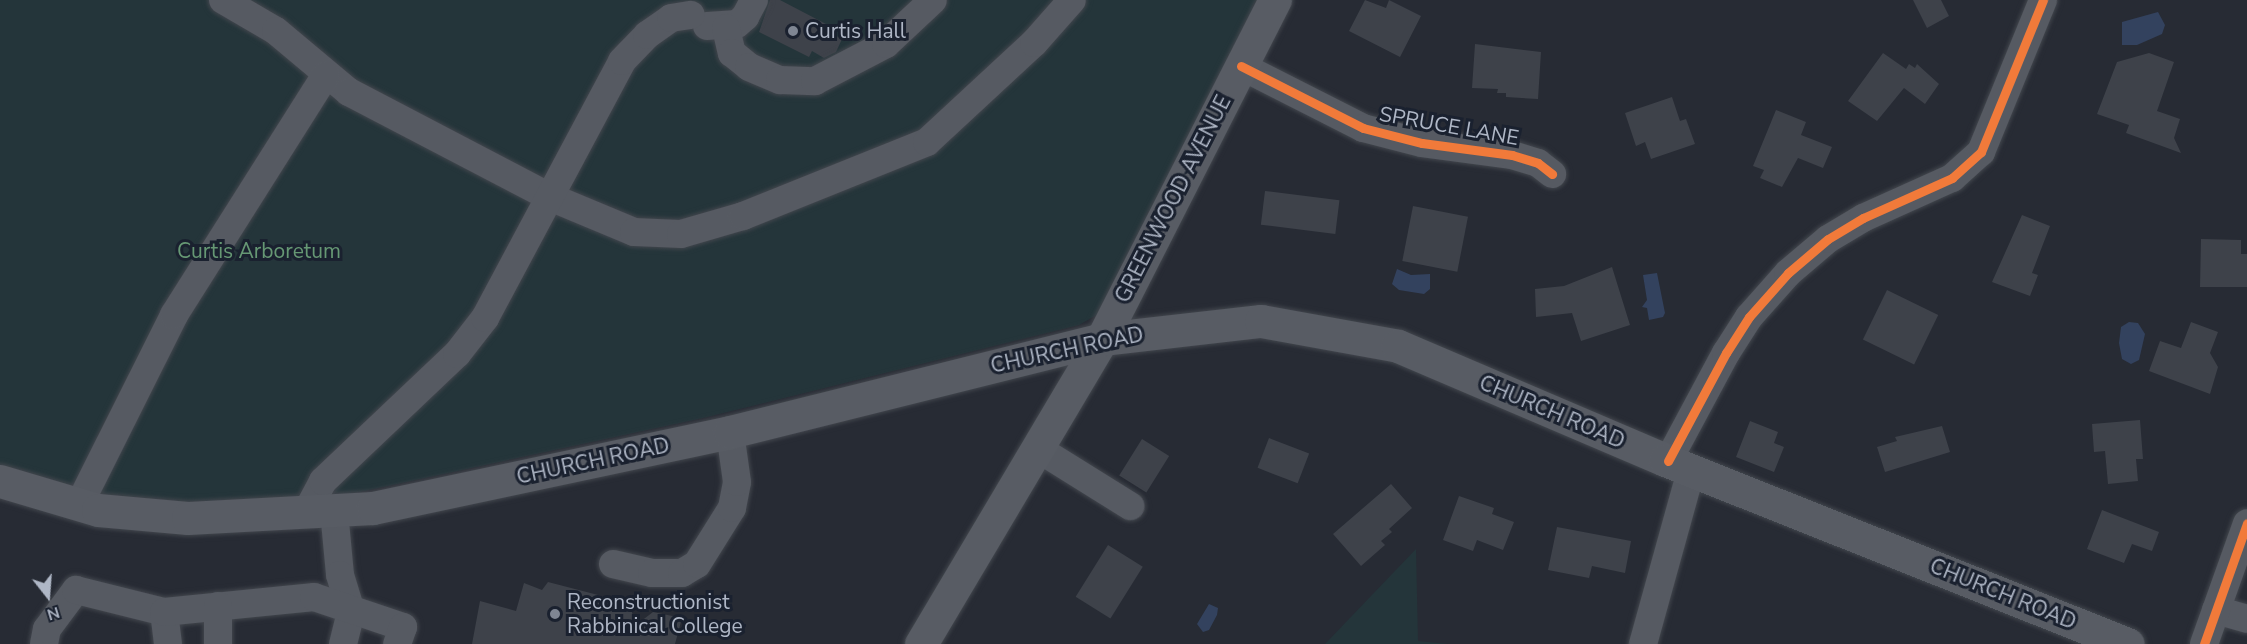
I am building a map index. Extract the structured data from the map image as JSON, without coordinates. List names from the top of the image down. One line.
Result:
{"streets":{"main road":["GREENWOOD AVENUE","CHURCH ROAD"],"street":["SPRUCE LANE"]},"crossings":[["SPRUCE LANE","GREENWOOD AVENUE"],["GREENWOOD AVENUE","CHURCH ROAD"]],"parks":["Curtis Arboretum"],"places":["Curtis Hall","Reconstructionist Rabbinical College"],"north":"bottom"}
